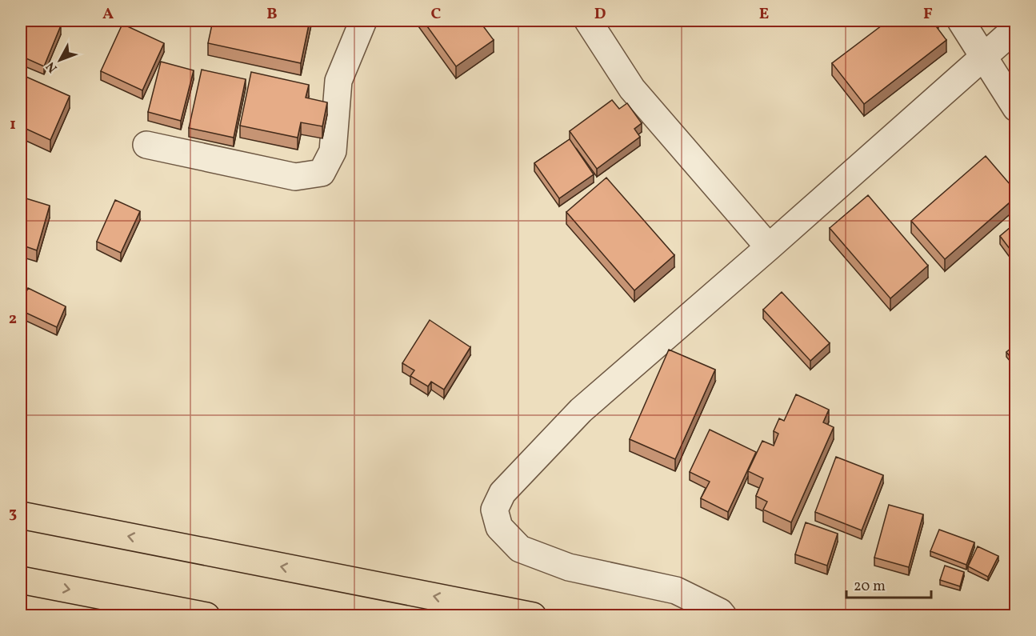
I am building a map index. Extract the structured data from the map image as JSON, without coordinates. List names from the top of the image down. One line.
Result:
{"scale_bar":"20 m","north":"bottom left","grid":{"columns":["A","B","C","D","E","F"],"rows":["1","2","3"]}}
